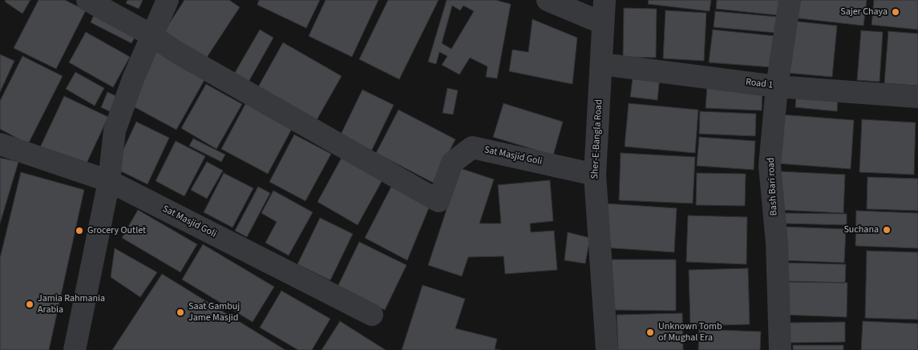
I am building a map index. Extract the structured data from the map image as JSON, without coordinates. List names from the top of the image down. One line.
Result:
{"streets":{"street":["Road 1","Sher-E-Bangla Road","Sat Masjid Goli","Bash Bari road"]},"crossings":[["Road 1","Sher-E-Bangla Road"],["Road 1","Bash Bari road"],["Sher-E-Bangla Road","Sat Masjid Goli"]],"places":["Sajer Chaya","Suchana","Grocery Outlet","Jamia Rahmania Arabia","Saat Gambuj Jame Masjid","Unknown Tomb of Mughal Era"]}
